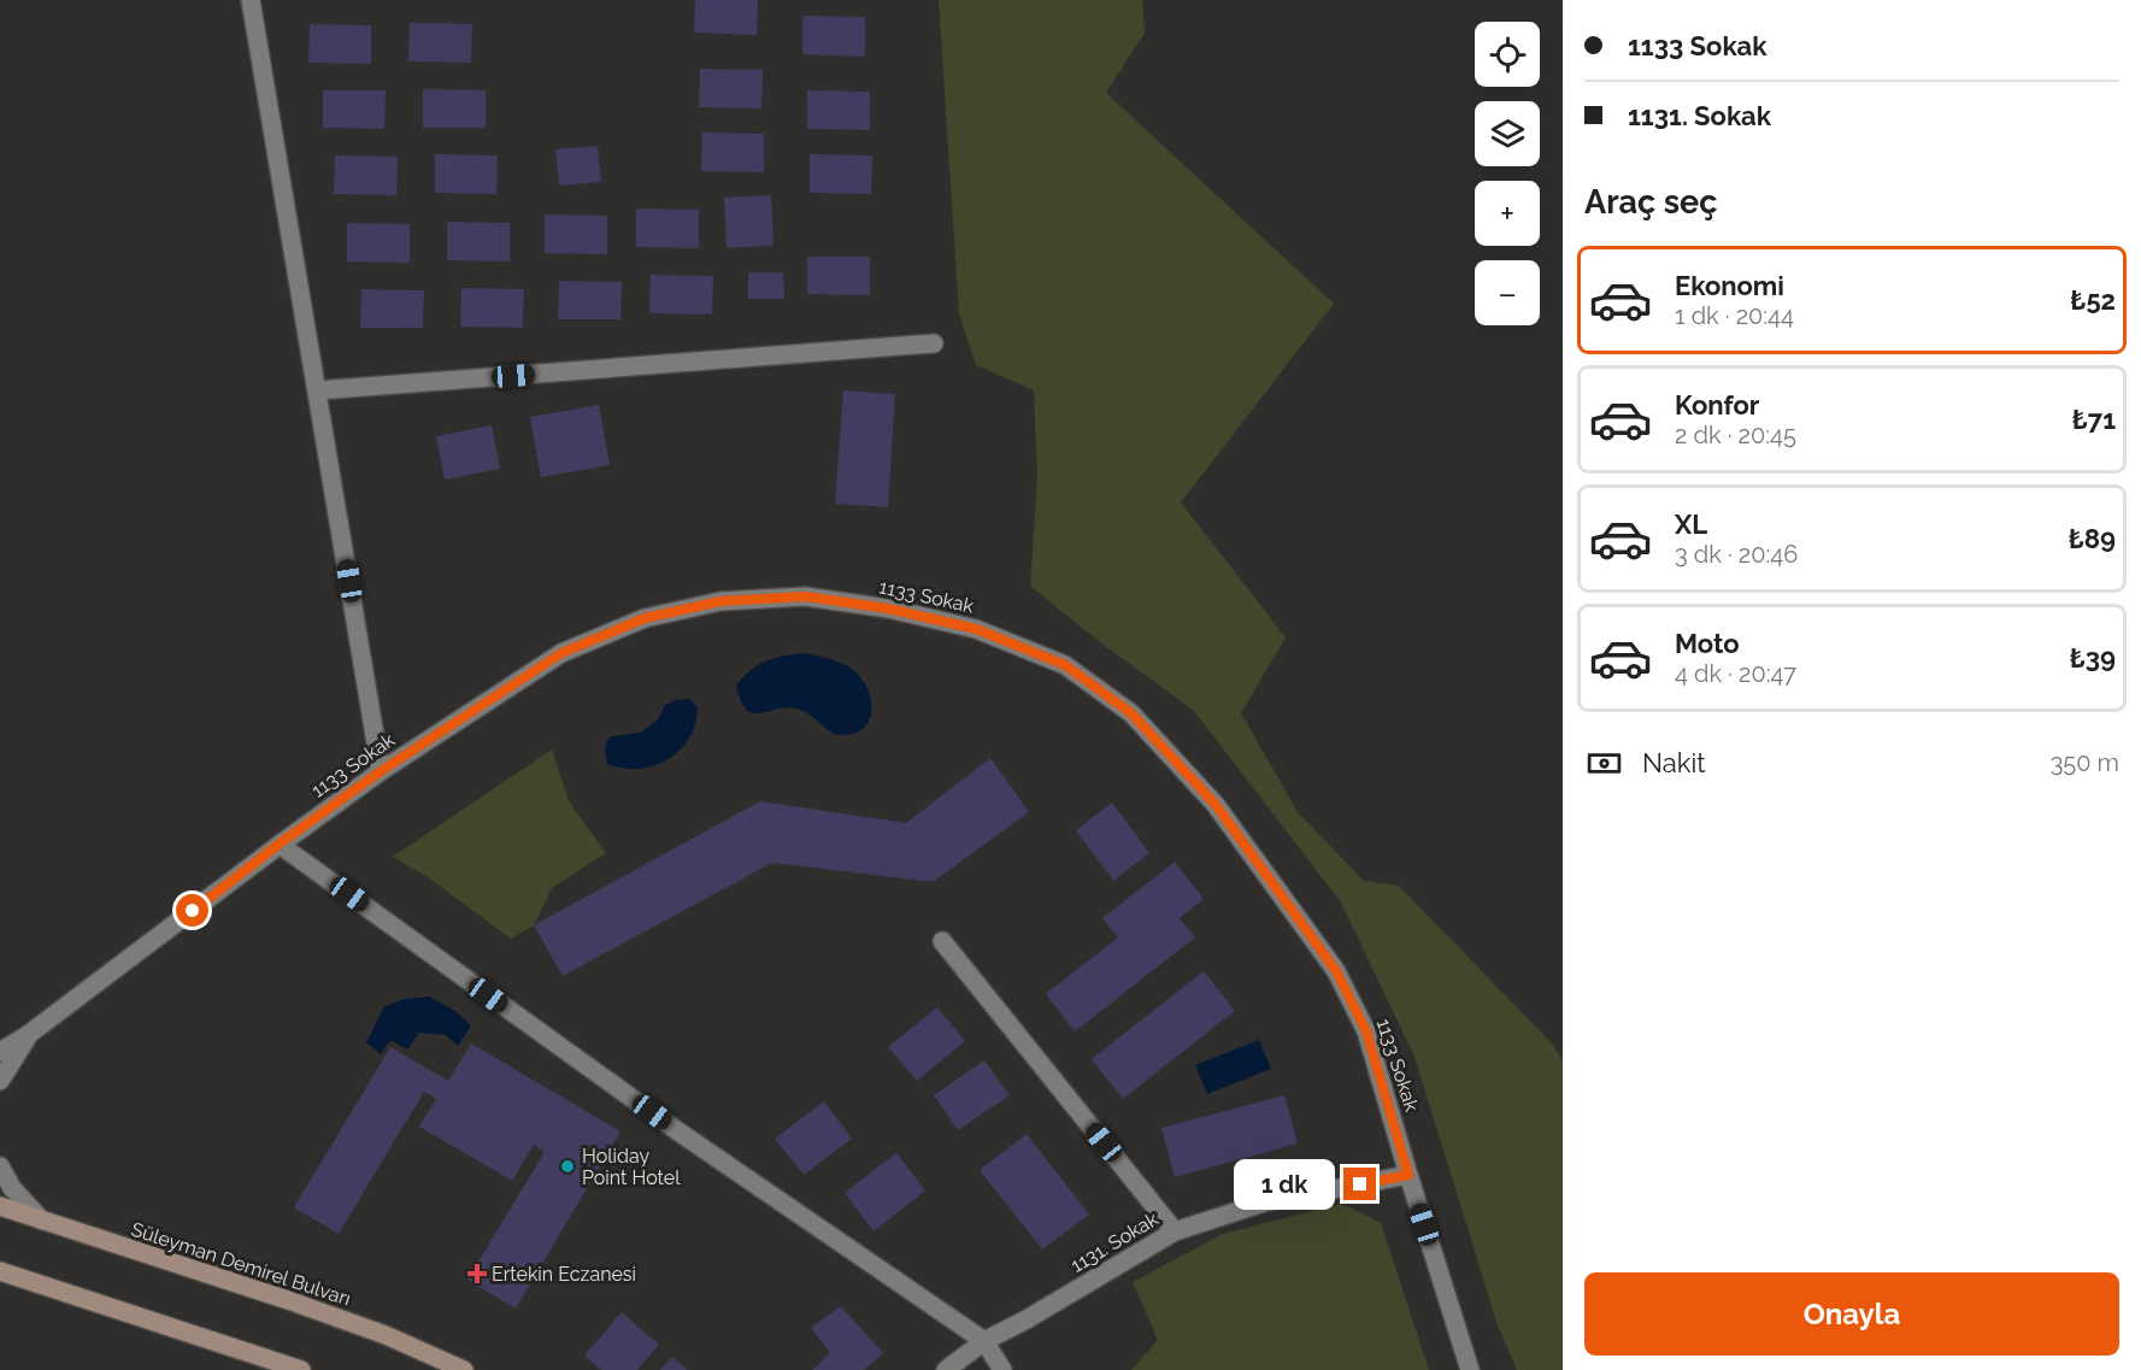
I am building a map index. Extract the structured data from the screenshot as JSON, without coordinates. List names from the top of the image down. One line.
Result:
{"streets":{"main road":["Süleyman Demirel Bulvarı"],"street":["1133 Sokak","1131. Sokak"]},"crossings":[["1133 Sokak","1131. Sokak"]],"places":{"other":["Holiday Point Hotel"],"health":["Ertekin Eczanesi"]},"page":{"banner":["1133 Sokak","1131. Sokak"],"map_buttons":["+","−"],"heading":"Araç seç","list":[{"name":"Ekonomi","note":"1 dk · 20:44","value":"₺52"},{"name":"Konfor","note":"2 dk · 20:45","value":"₺71"},{"name":"XL","note":"3 dk · 20:46","value":"₺89"},{"name":"Moto","note":"4 dk · 20:47","value":"₺39"}],"pay":["Nakit","350 m"],"bubble":"1 dk","buttons":"Onayla"}}
